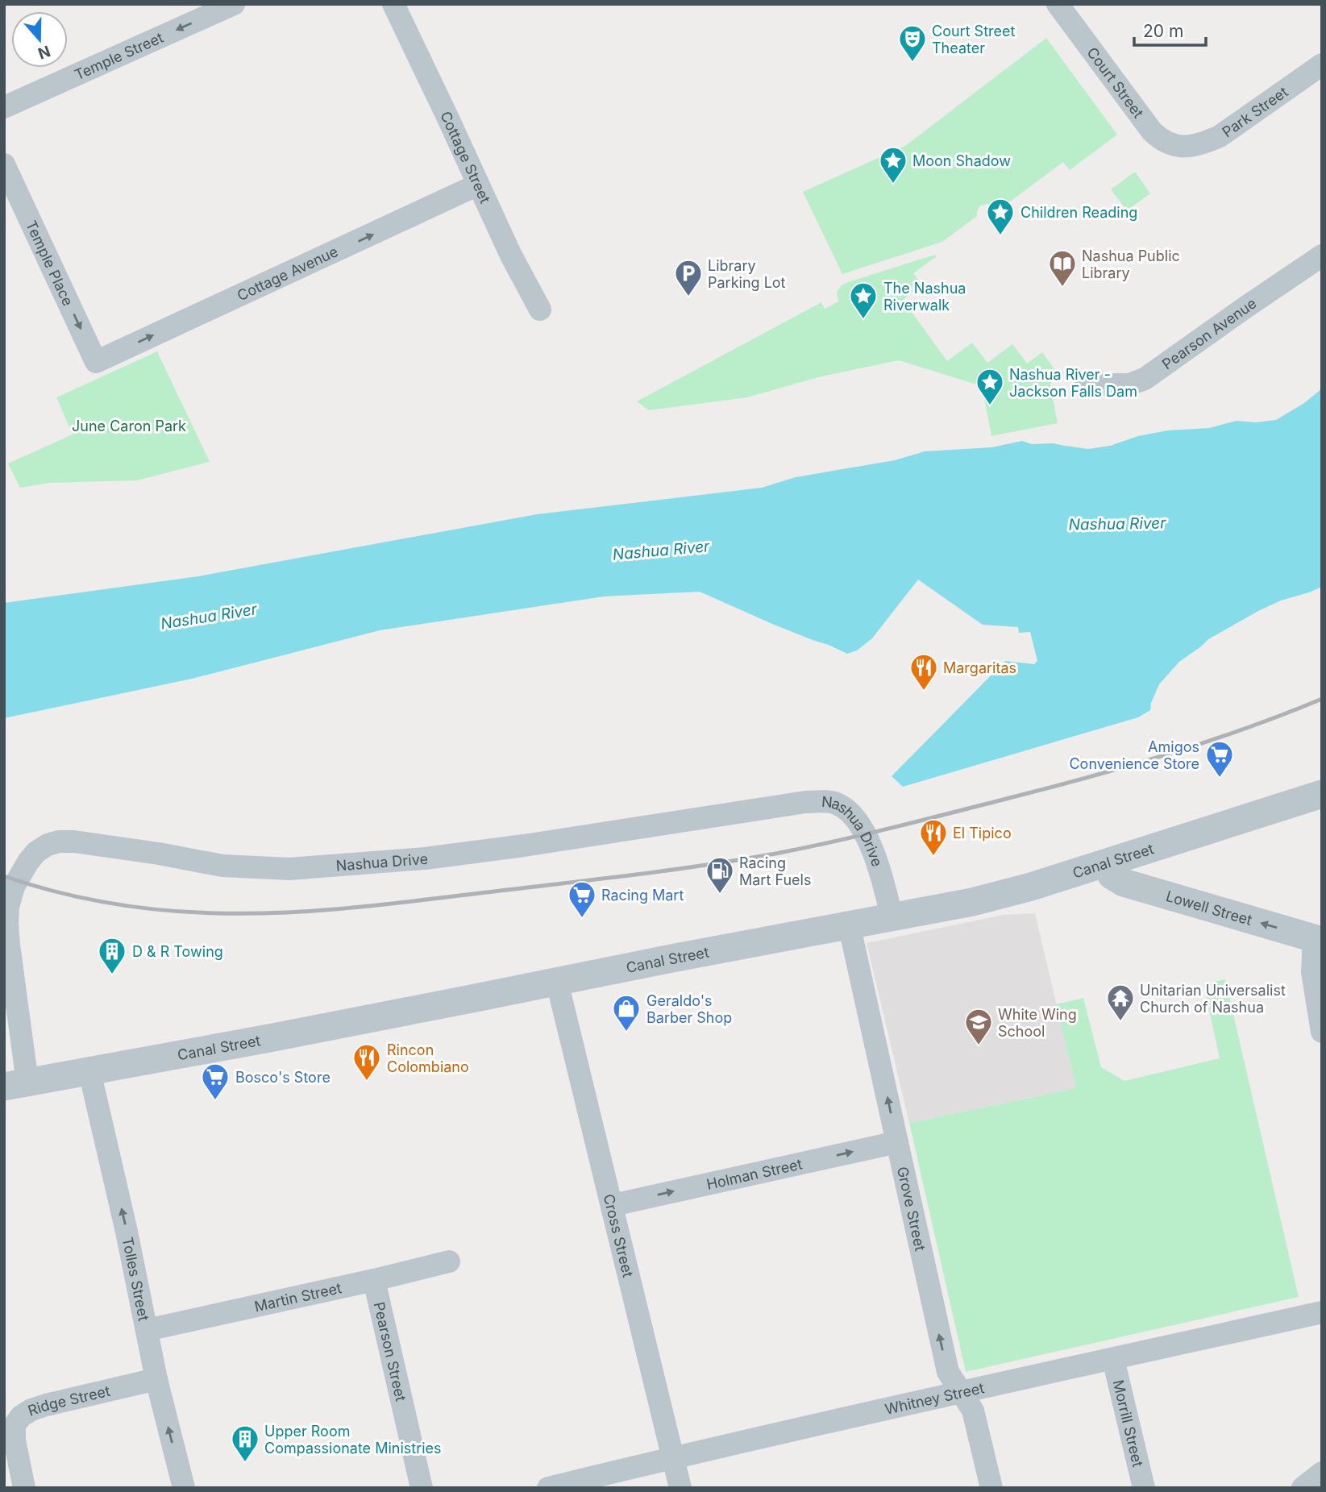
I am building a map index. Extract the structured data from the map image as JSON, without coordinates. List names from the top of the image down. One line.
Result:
{"streets":{"street":["Temple Street","Court Street","Park Street","Cottage Street","Temple Place","Cottage Avenue","Pearson Avenue","Nashua Drive","Canal Street","Lowell Street","Holman Street","Grove Street","Cross Street","Tolles Street","Martin Street","Pearson Street","Whitney Street","Ridge Street","Morrill Street"]},"crossings":[["Court Street","Park Street"],["Cottage Street","Cottage Avenue"],["Temple Place","Cottage Avenue"],["Nashua Drive","Canal Street"],["Canal Street","Lowell Street"],["Canal Street","Grove Street"],["Canal Street","Cross Street"],["Canal Street","Tolles Street"],["Holman Street","Grove Street"],["Holman Street","Cross Street"],["Grove Street","Whitney Street"],["Cross Street","Whitney Street"],["Tolles Street","Martin Street"],["Tolles Street","Ridge Street"],["Martin Street","Pearson Street"],["Whitney Street","Morrill Street"]],"one_way":["Temple Street","Temple Place","Cottage Avenue","Lowell Street","Holman Street","Grove Street","Tolles Street"],"water":["Nashua River"],"parks":["June Caron Park"],"places":{"theatre":["Court Street Theater"],"place":["Moon Shadow","Children Reading","The Nashua Riverwalk","Nashua River - Jackson Falls Dam"],"library":["Nashua Public Library"],"parking":["Library Parking Lot"],"restaurant":["Margaritas","El Tipico","Rincon Colombiano"],"supermarket":["Amigos Convenience Store","Racing Mart","Bosco's Store"],"fuel station":["Racing Mart Fuels"],"building":["D & R Towing","Upper Room Compassionate Ministries"],"temple":["Unitarian Universalist Church of Nashua"],"shop":["Geraldo's Barber Shop"],"school or university":["White Wing School"]},"scale_bar":"20 m","north":"bottom"}
